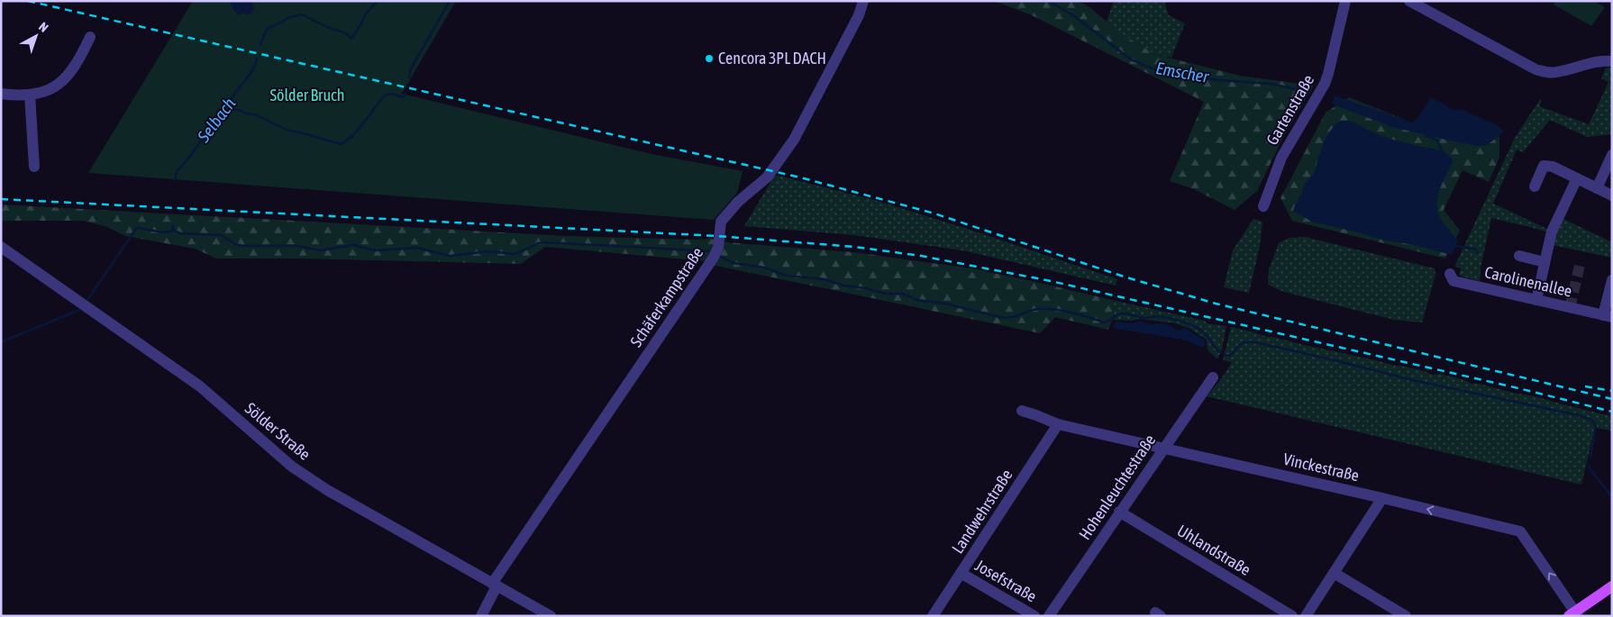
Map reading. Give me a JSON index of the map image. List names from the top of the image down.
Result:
{
  "streets": {
    "street": [
      "Gartenstraße",
      "Carolinenallee",
      "Schäferkampstraße",
      "Sölder Straße",
      "Vinckestraße",
      "Hohenleuchtestraße",
      "Landwehrstraße",
      "Uhlandstraße",
      "Josefstraße"
    ]
  },
  "crossings": [
    ["Schäferkampstraße", "Sölder Straße"],
    ["Vinckestraße", "Hohenleuchtestraße"],
    ["Vinckestraße", "Landwehrstraße"],
    ["Hohenleuchtestraße", "Uhlandstraße"],
    ["Landwehrstraße", "Josefstraße"]
  ],
  "one_way": ["Vinckestraße"],
  "water": ["Emscher", "Selbach"],
  "parks": ["Sölder Bruch"],
  "places": ["Cencora 3PL DACH"],
  "north": "top right"
}
